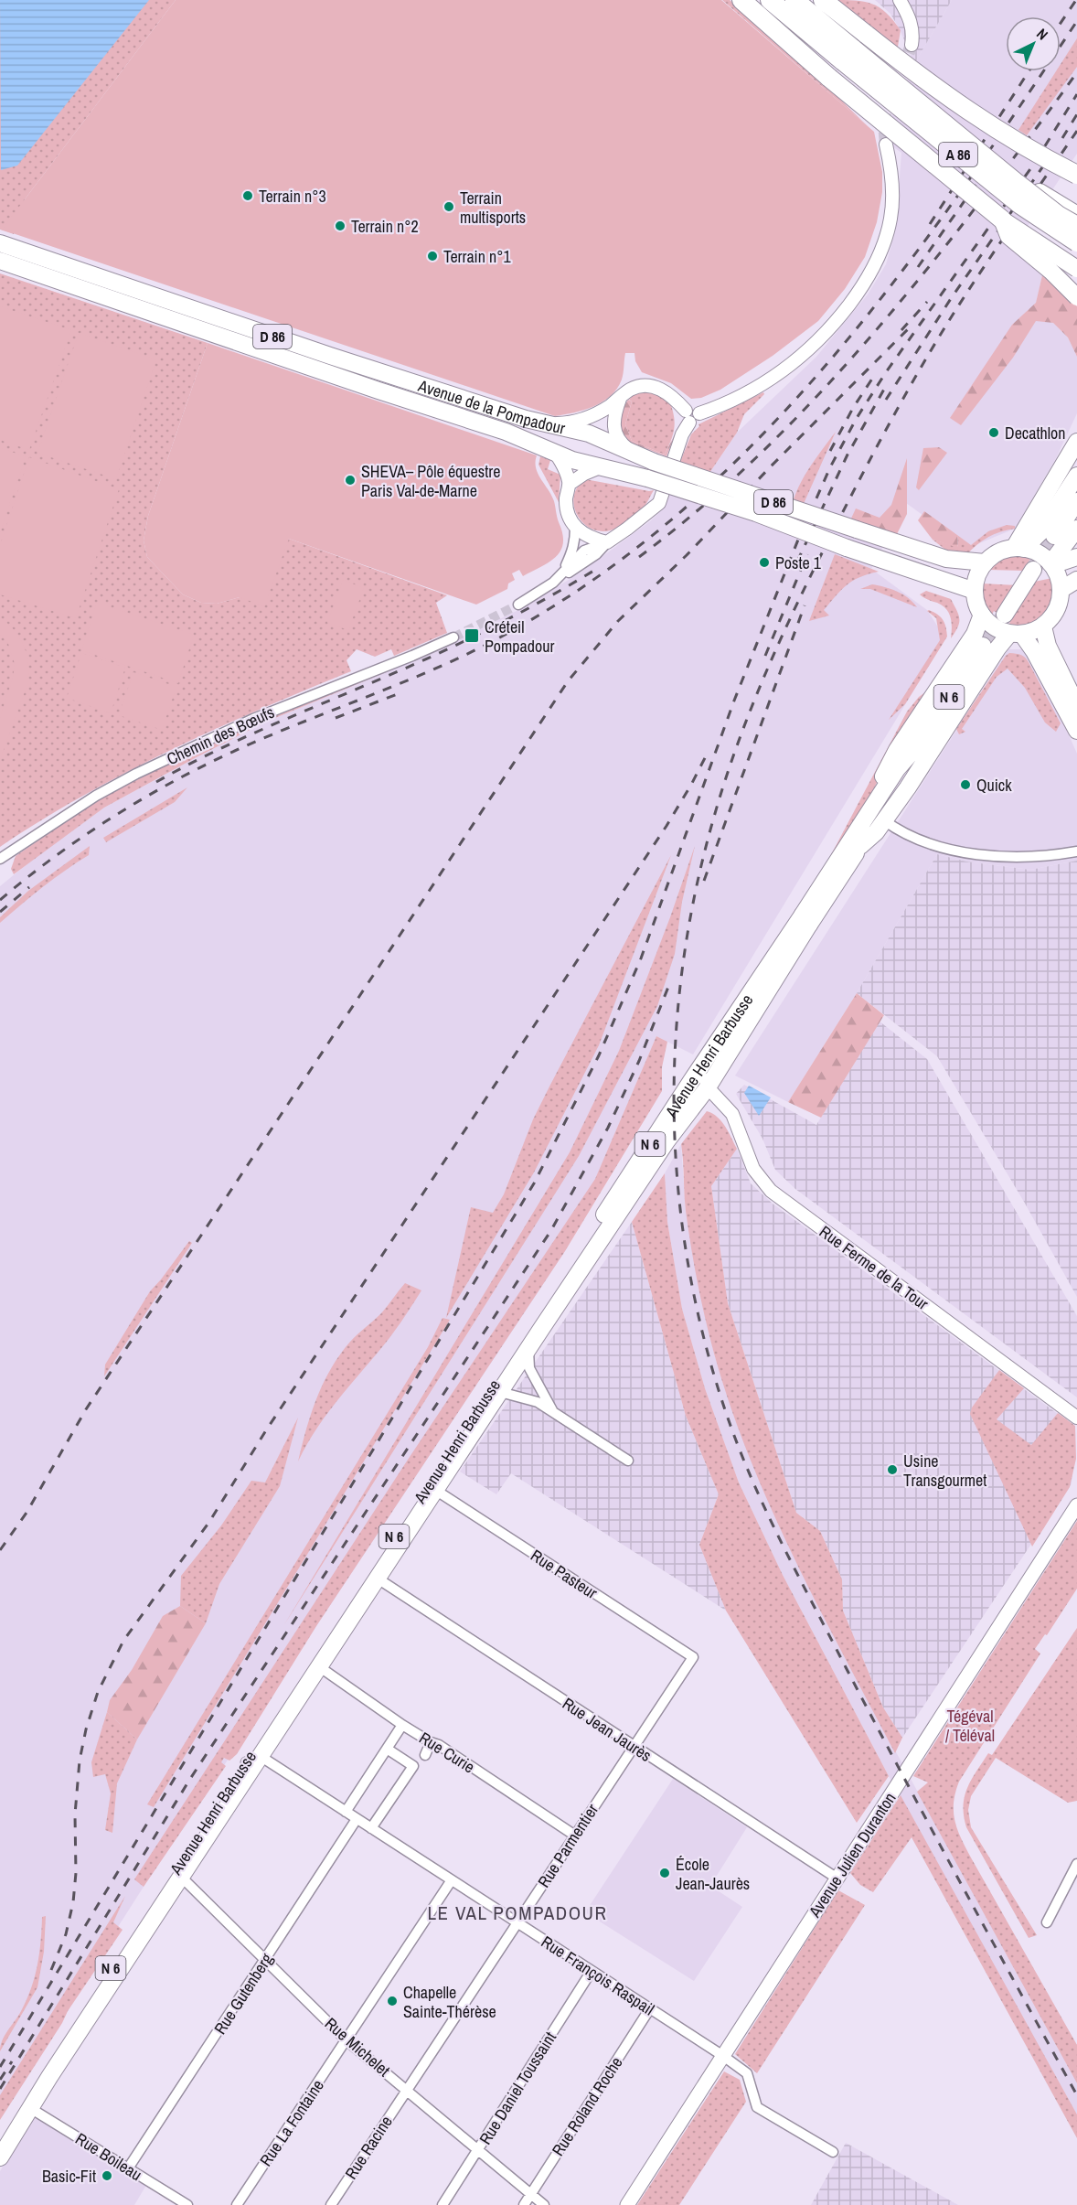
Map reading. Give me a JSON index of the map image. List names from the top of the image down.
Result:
{
  "streets": {
    "highway": ["A 86"],
    "main road": [
      "D 86",
      "Avenue de la Pompadour",
      "N 6",
      "Avenue Henri Barbusse",
      "Avenue Julien Duranton"
    ],
    "street": [
      "Chemin des Bœufs",
      "Rue Ferme de la Tour",
      "Rue Pasteur",
      "Rue Jean Jaurès",
      "Rue Curie",
      "Rue Parmentier",
      "Rue François Raspail",
      "Rue Gutenberg",
      "Rue Michelet",
      "Rue Daniel Toussaint",
      "Rue Roland Roche",
      "Rue La Fontaine",
      "Rue Racine",
      "Rue Boileau"
    ]
  },
  "crossings": [
    ["N 6", "Avenue Henri Barbusse"],
    ["N 6", "Rue Boileau"],
    ["Avenue Henri Barbusse", "Rue Ferme de la Tour"],
    ["Avenue Henri Barbusse", "Rue Pasteur"],
    ["Avenue Henri Barbusse", "Rue Jean Jaurès"],
    ["Avenue Henri Barbusse", "Rue Curie"],
    ["Avenue Henri Barbusse", "Rue François Raspail"],
    ["Avenue Henri Barbusse", "Rue Michelet"],
    ["Rue Pasteur", "Rue Parmentier"],
    ["Rue Jean Jaurès", "Rue Parmentier"],
    ["Rue Jean Jaurès", "Avenue Julien Duranton"],
    ["Rue Curie", "Rue Parmentier"],
    ["Rue Parmentier", "Rue François Raspail"],
    ["Rue Parmentier", "Rue Michelet"],
    ["Rue Parmentier", "Rue Racine"],
    ["Avenue Julien Duranton", "Rue François Raspail"],
    ["Rue François Raspail", "Rue Gutenberg"],
    ["Rue François Raspail", "Rue Daniel Toussaint"],
    ["Rue François Raspail", "Rue Roland Roche"],
    ["Rue François Raspail", "Rue La Fontaine"],
    ["Rue Gutenberg", "Rue Michelet"],
    ["Rue Gutenberg", "Rue Boileau"],
    ["Rue Michelet", "Rue Daniel Toussaint"],
    ["Rue Michelet", "Rue Roland Roche"],
    ["Rue Michelet", "Rue La Fontaine"],
    ["Rue Michelet", "Rue Racine"]
  ],
  "districts": ["LE VAL POMPADOUR"],
  "parks": ["Tégéval / Téléval"],
  "places": {
    "other": [
      "Terrain n°3",
      "Terrain multisports",
      "Terrain n°2",
      "Terrain n°1",
      "Decathlon",
      "SHEVA– Pôle équestre Paris Val-de-Marne",
      "Poste 1",
      "Quick",
      "Usine Transgourmet",
      "École Jean-Jaurès",
      "Chapelle Sainte-Thérèse",
      "Basic-Fit"
    ],
    "transit": ["Créteil Pompadour"]
  },
  "north": "top right"
}
